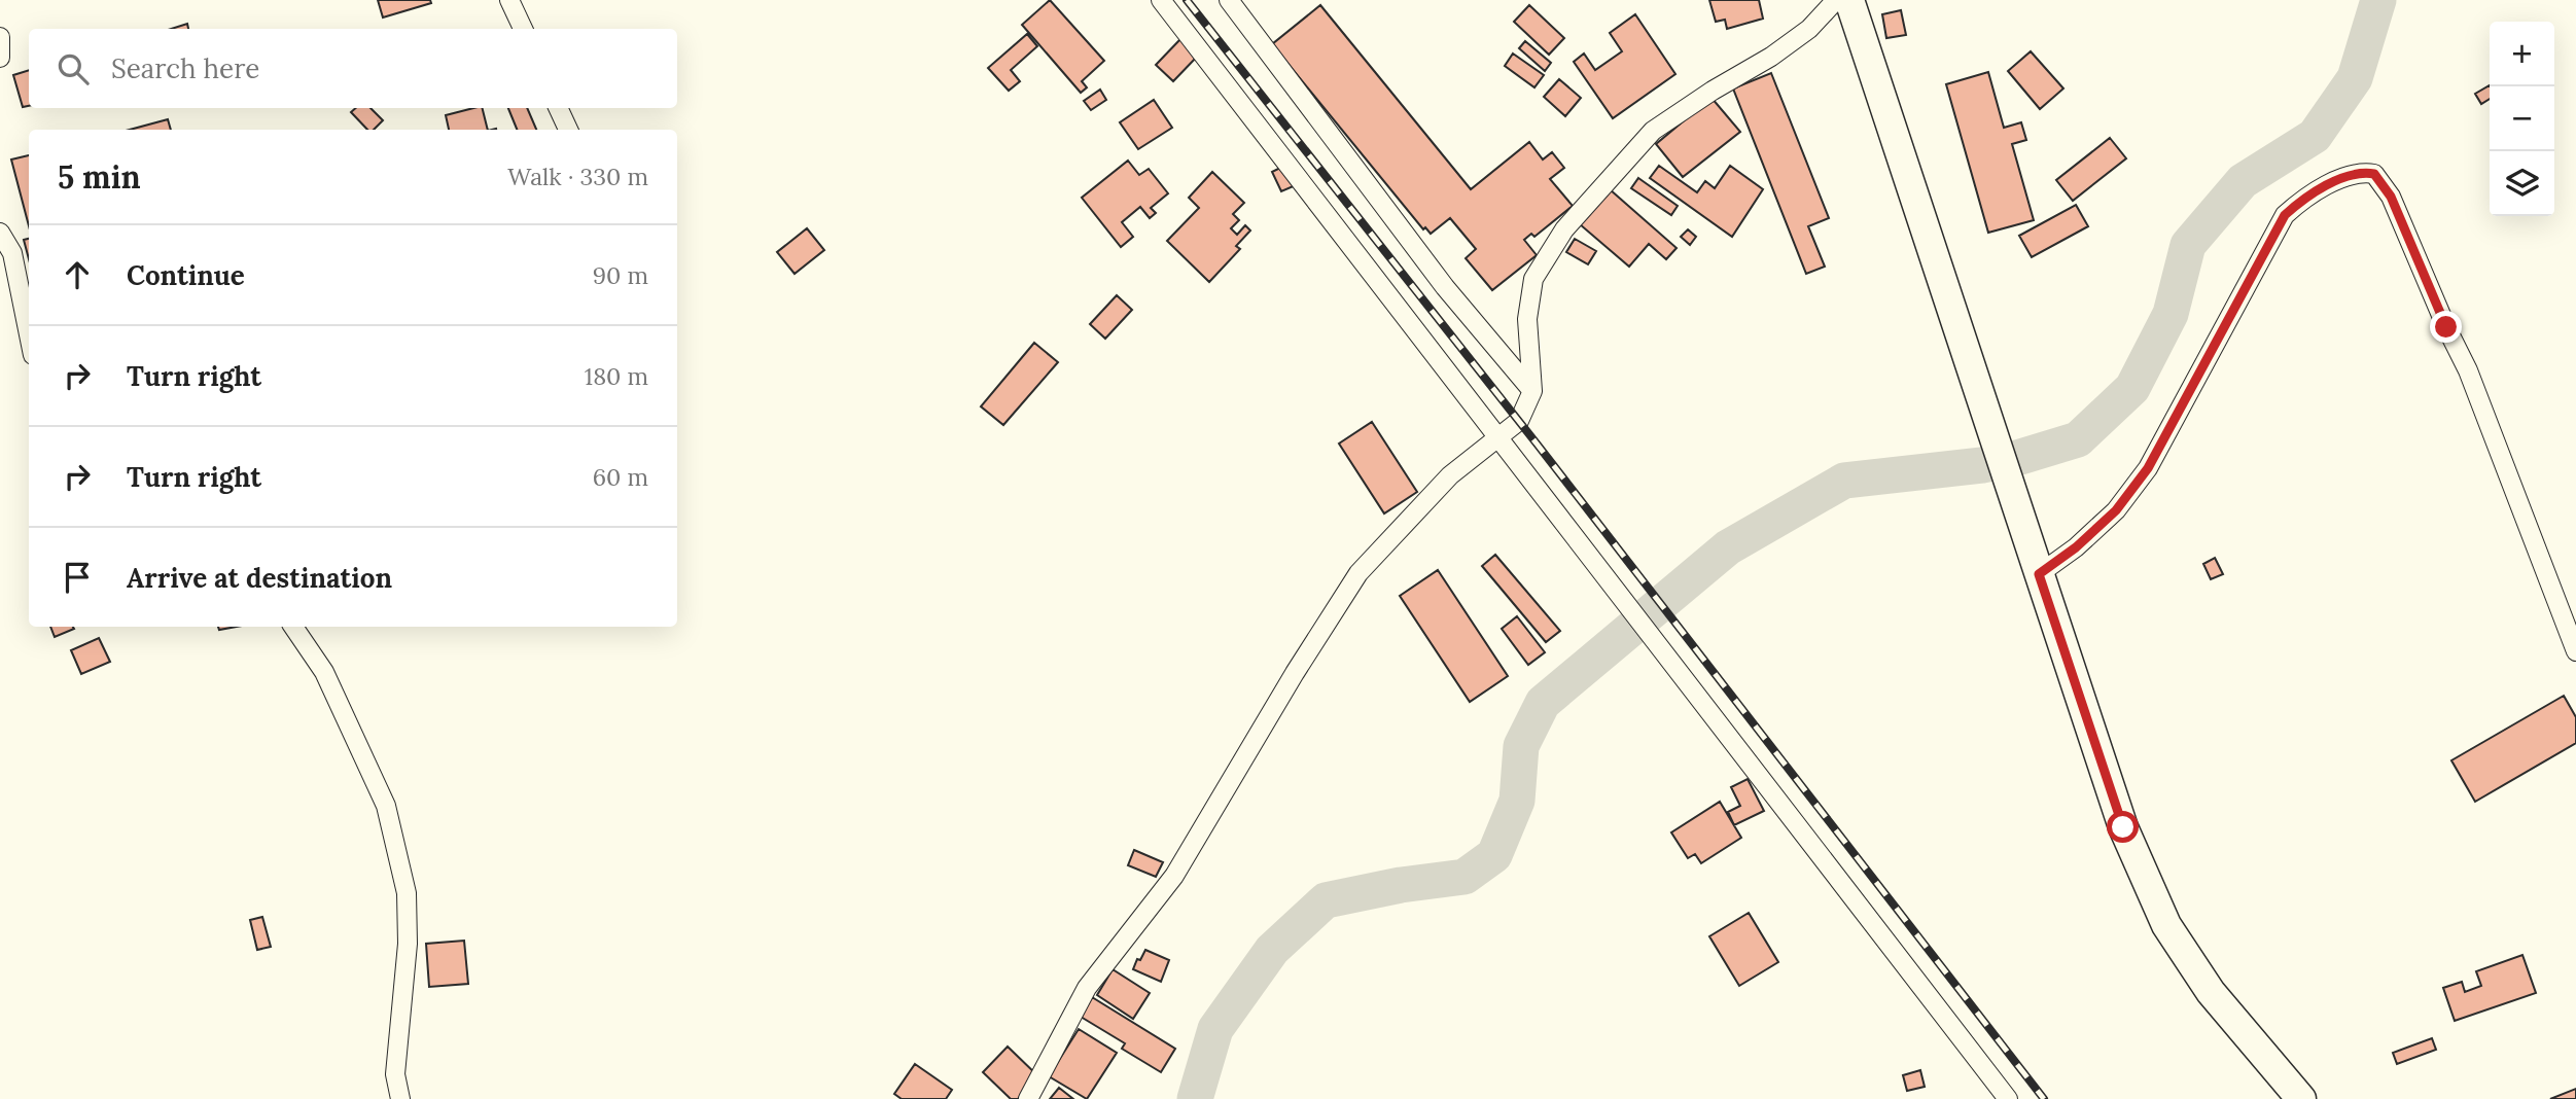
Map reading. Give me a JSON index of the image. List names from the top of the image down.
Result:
{
  "page": {
    "map_buttons": ["+", "−"],
    "search": "Search here",
    "heading": ["5 min", "Walk · 330 m"],
    "list": [
      ["Continue", "90 m"],
      ["Turn right", "180 m"],
      ["Turn right", "60 m"],
      "Arrive at destination"
    ]
  }
}
